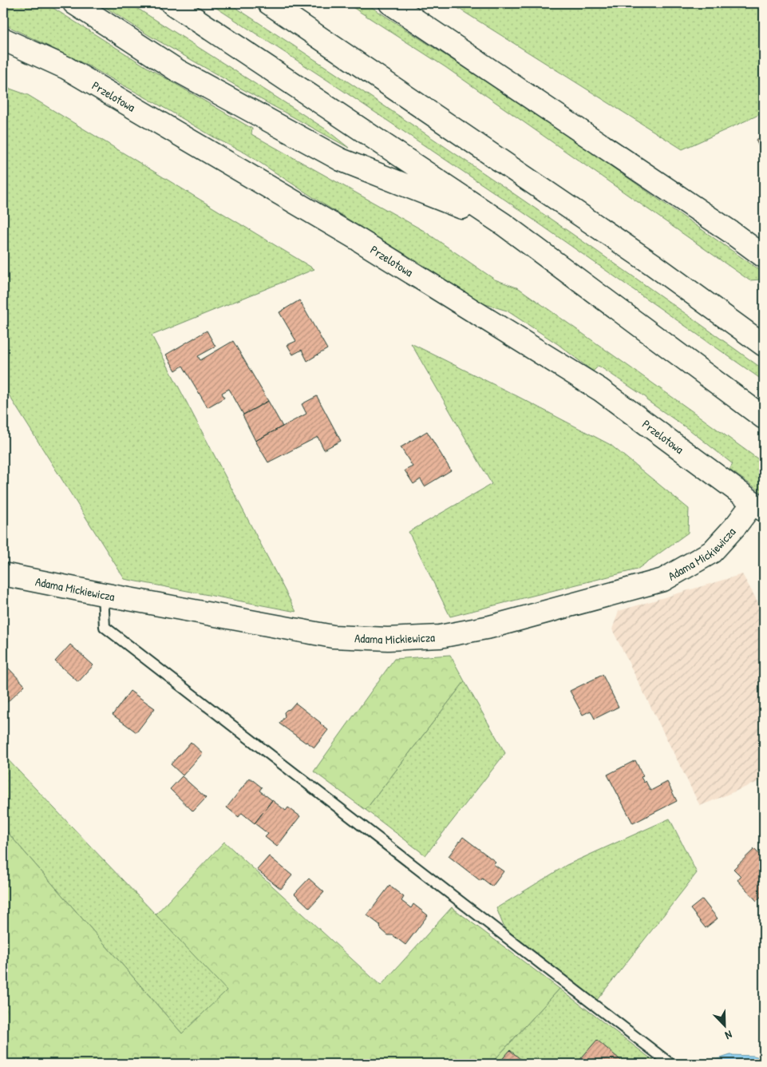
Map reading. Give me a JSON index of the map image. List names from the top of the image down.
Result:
{
  "streets": {
    "main road": ["Przelotowa", "Adama Mickiewicza"]
  },
  "crossings": [
    ["Przelotowa", "Adama Mickiewicza"]
  ],
  "north": "bottom right"
}
